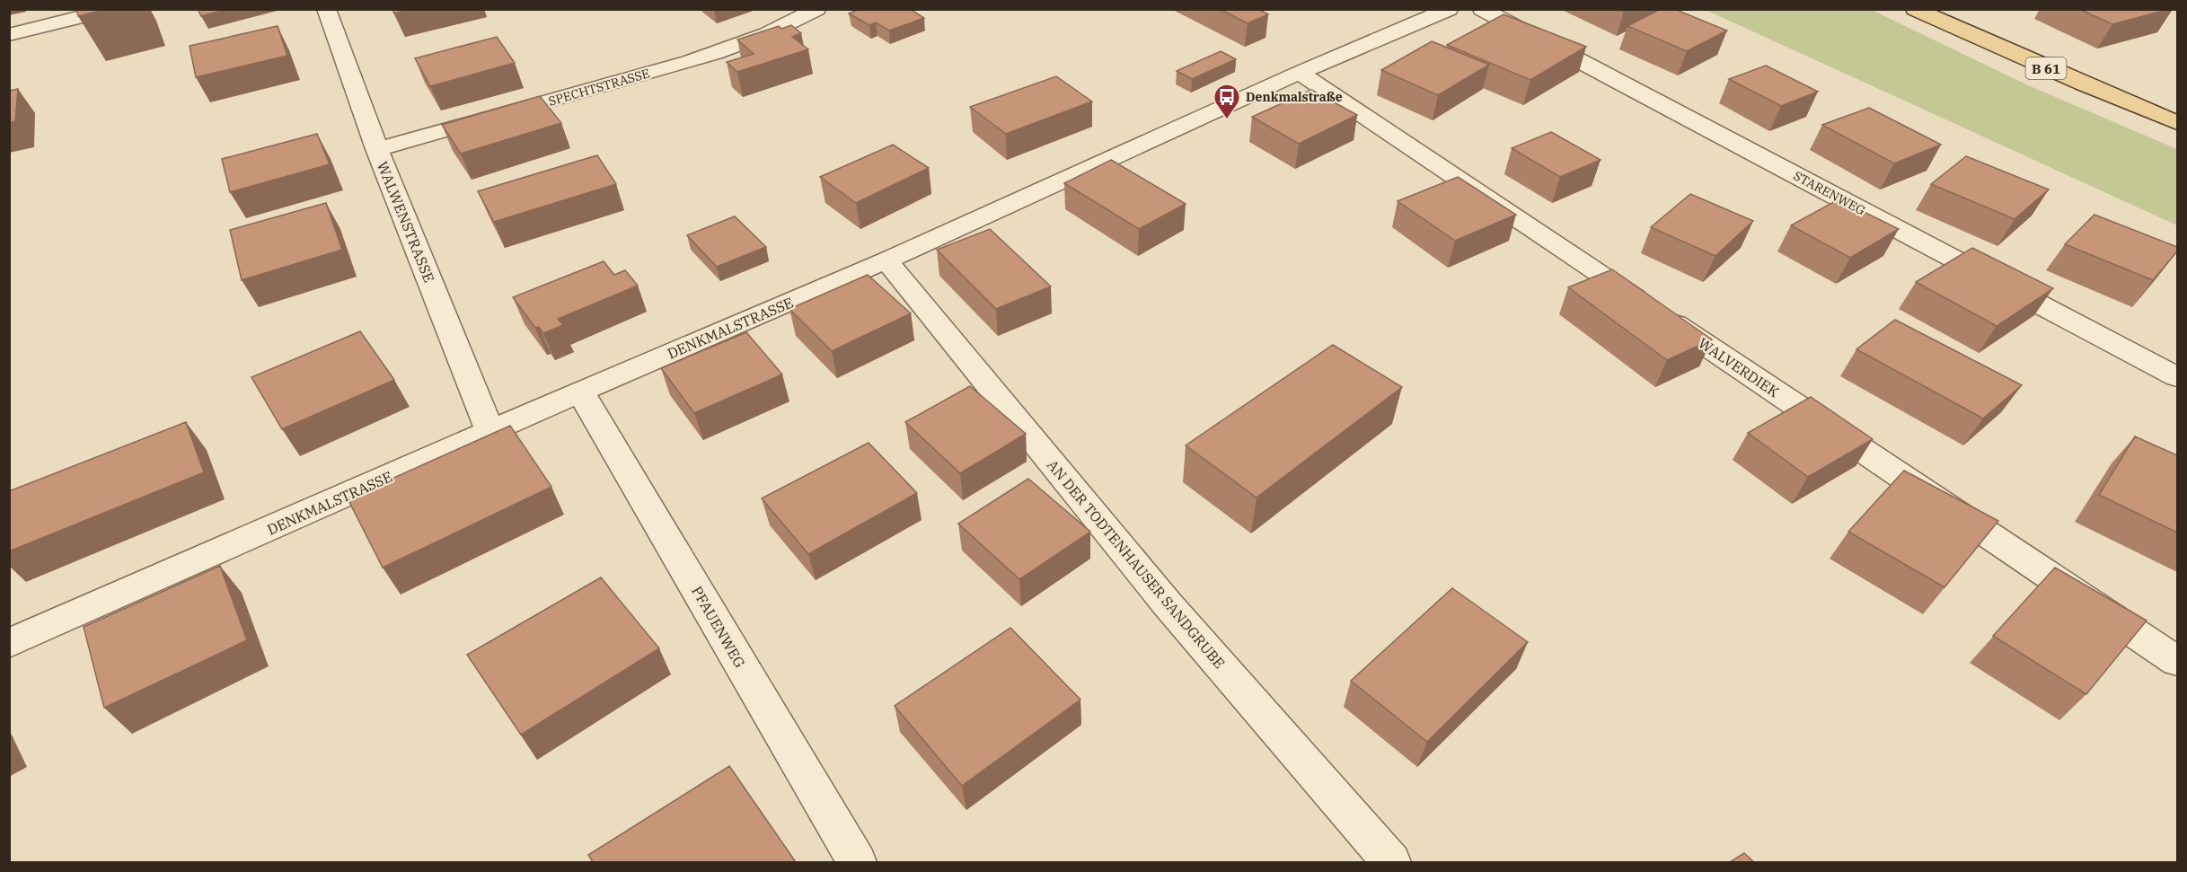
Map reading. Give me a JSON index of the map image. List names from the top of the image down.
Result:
{
  "streets": {
    "main road": ["B 61"],
    "street": [
      "SPECHTSTRASSE",
      "STARENWEG",
      "WALWENSTRASSE",
      "DENKMALSTRASSE",
      "WALVERDIEK",
      "AN DER TODTENHAUSER SANDGRUBE",
      "PFAUENWEG"
    ]
  },
  "crossings": [
    ["SPECHTSTRASSE", "WALWENSTRASSE"],
    ["WALWENSTRASSE", "DENKMALSTRASSE"],
    ["DENKMALSTRASSE", "WALVERDIEK"],
    ["DENKMALSTRASSE", "AN DER TODTENHAUSER SANDGRUBE"],
    ["DENKMALSTRASSE", "PFAUENWEG"]
  ],
  "places": {
    "bus stop": ["Denkmalstraße"]
  }
}
